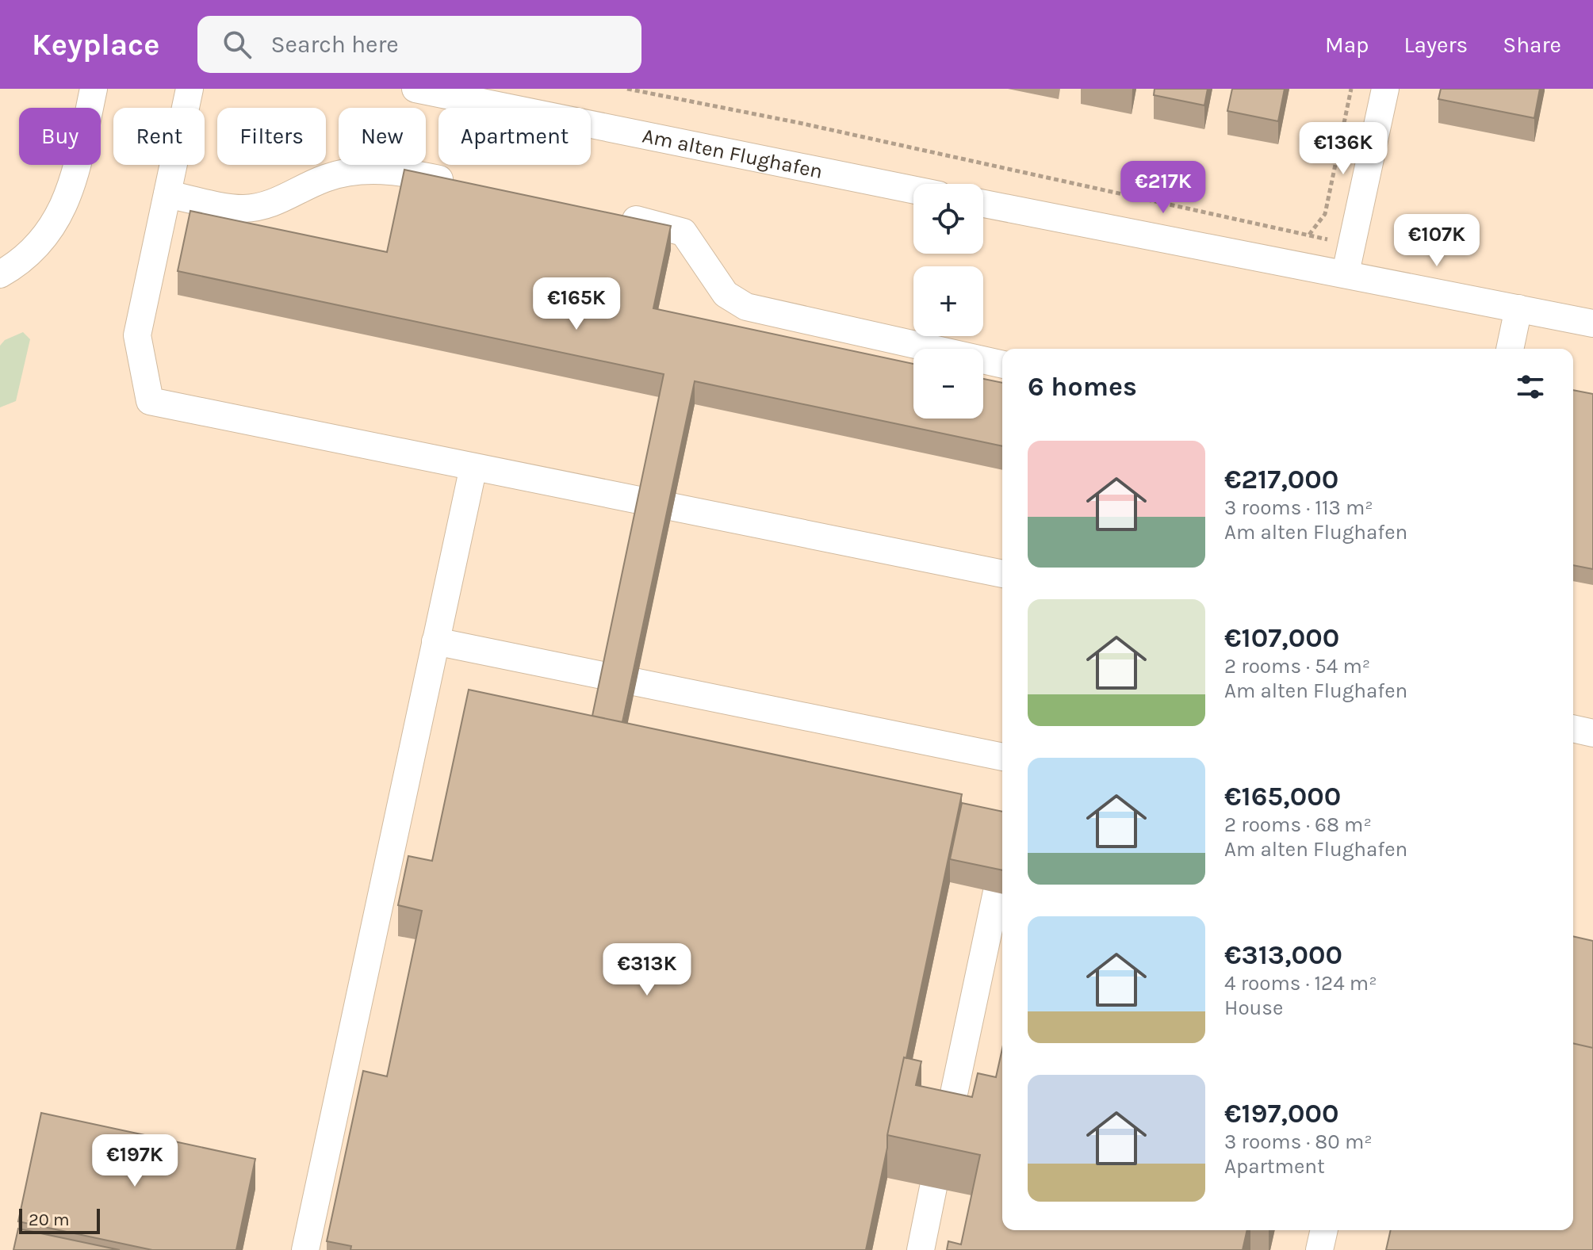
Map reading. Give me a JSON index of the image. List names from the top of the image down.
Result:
{
  "streets": {
    "street": ["Am alten Flughafen"]
  },
  "scale_bar": "20 m",
  "page": {
    "header": "Keyplace",
    "search": "Search here",
    "nav": ["Map", "Layers", "Share"],
    "chip": [
      "Buy",
      "Rent",
      "Filters",
      "New",
      "Apartment"
    ],
    "price": [
      "€136K",
      "€217K",
      "€107K",
      "€165K",
      "€313K",
      "€197K"
    ],
    "map_buttons": ["+", "−"],
    "heading": "6 homes",
    "list": [
      {
        "name": "€217,000",
        "note": "3 rooms · 113 m² · Am alten Flughafen"
      },
      {
        "name": "€107,000",
        "note": "2 rooms · 54 m² · Am alten Flughafen"
      },
      {
        "name": "€165,000",
        "note": "2 rooms · 68 m² · Am alten Flughafen"
      },
      {
        "name": "€313,000",
        "note": "4 rooms · 124 m² · House"
      },
      {
        "name": "€197,000",
        "note": "3 rooms · 80 m² · Apartment"
      }
    ],
    "scale": "20 m"
  }
}
